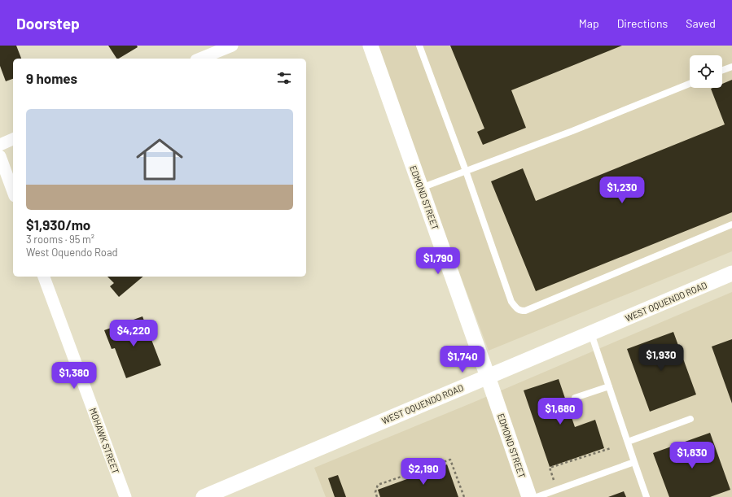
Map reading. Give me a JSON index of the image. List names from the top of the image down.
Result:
{
  "streets": {
    "street": ["EDMOND STREET", "WEST OQUENDO ROAD", "MOHAWK STREET"]
  },
  "crossings": [
    ["EDMOND STREET", "WEST OQUENDO ROAD"]
  ],
  "page": {
    "header": "Doorstep",
    "nav": ["Map", "Directions", "Saved"],
    "heading": "9 homes",
    "list": [
      {
        "name": "$1,930/mo",
        "note": "3 rooms · 95 m² · West Oquendo Road"
      }
    ],
    "price": [
      "$1,230",
      "$1,790",
      "$4,220",
      "$1,930",
      "$1,740",
      "$1,380",
      "$1,680",
      "$1,830",
      "$2,190"
    ]
  }
}
